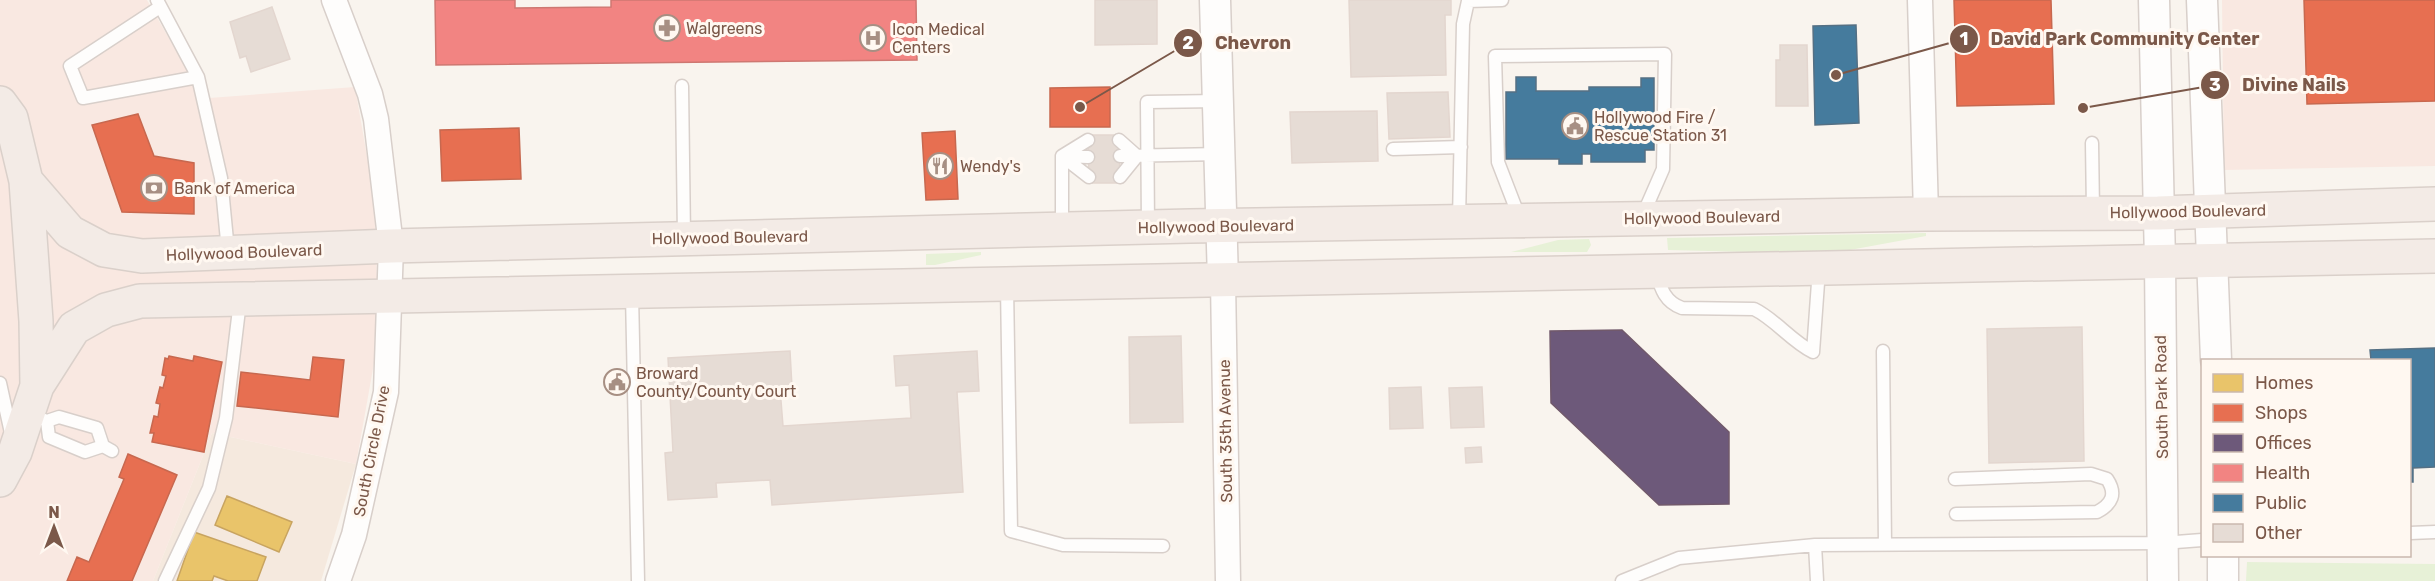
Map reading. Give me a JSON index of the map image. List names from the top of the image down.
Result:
{
  "streets": {
    "highway": ["Hollywood Boulevard"],
    "street": ["South Park Road", "South 35th Avenue", "South Circle Drive"]
  },
  "crossings": [
    ["Hollywood Boulevard", "South Park Road"],
    ["Hollywood Boulevard", "South 35th Avenue"],
    ["Hollywood Boulevard", "South Circle Drive"]
  ],
  "places": {
    "pharmacy": ["Walgreens"],
    "hospital": ["Icon Medical Centers"],
    "other": ["David Park Community Center", "Chevron", "Divine Nails"],
    "public building": ["Hollywood Fire / Rescue Station 31", "Broward County/County Court"],
    "restaurant": ["Wendy's"],
    "bank": ["Bank of America"]
  },
  "legend": [
    "Homes",
    "Shops",
    "Offices",
    "Health",
    "Public",
    "Other"
  ],
  "north": "top"
}
